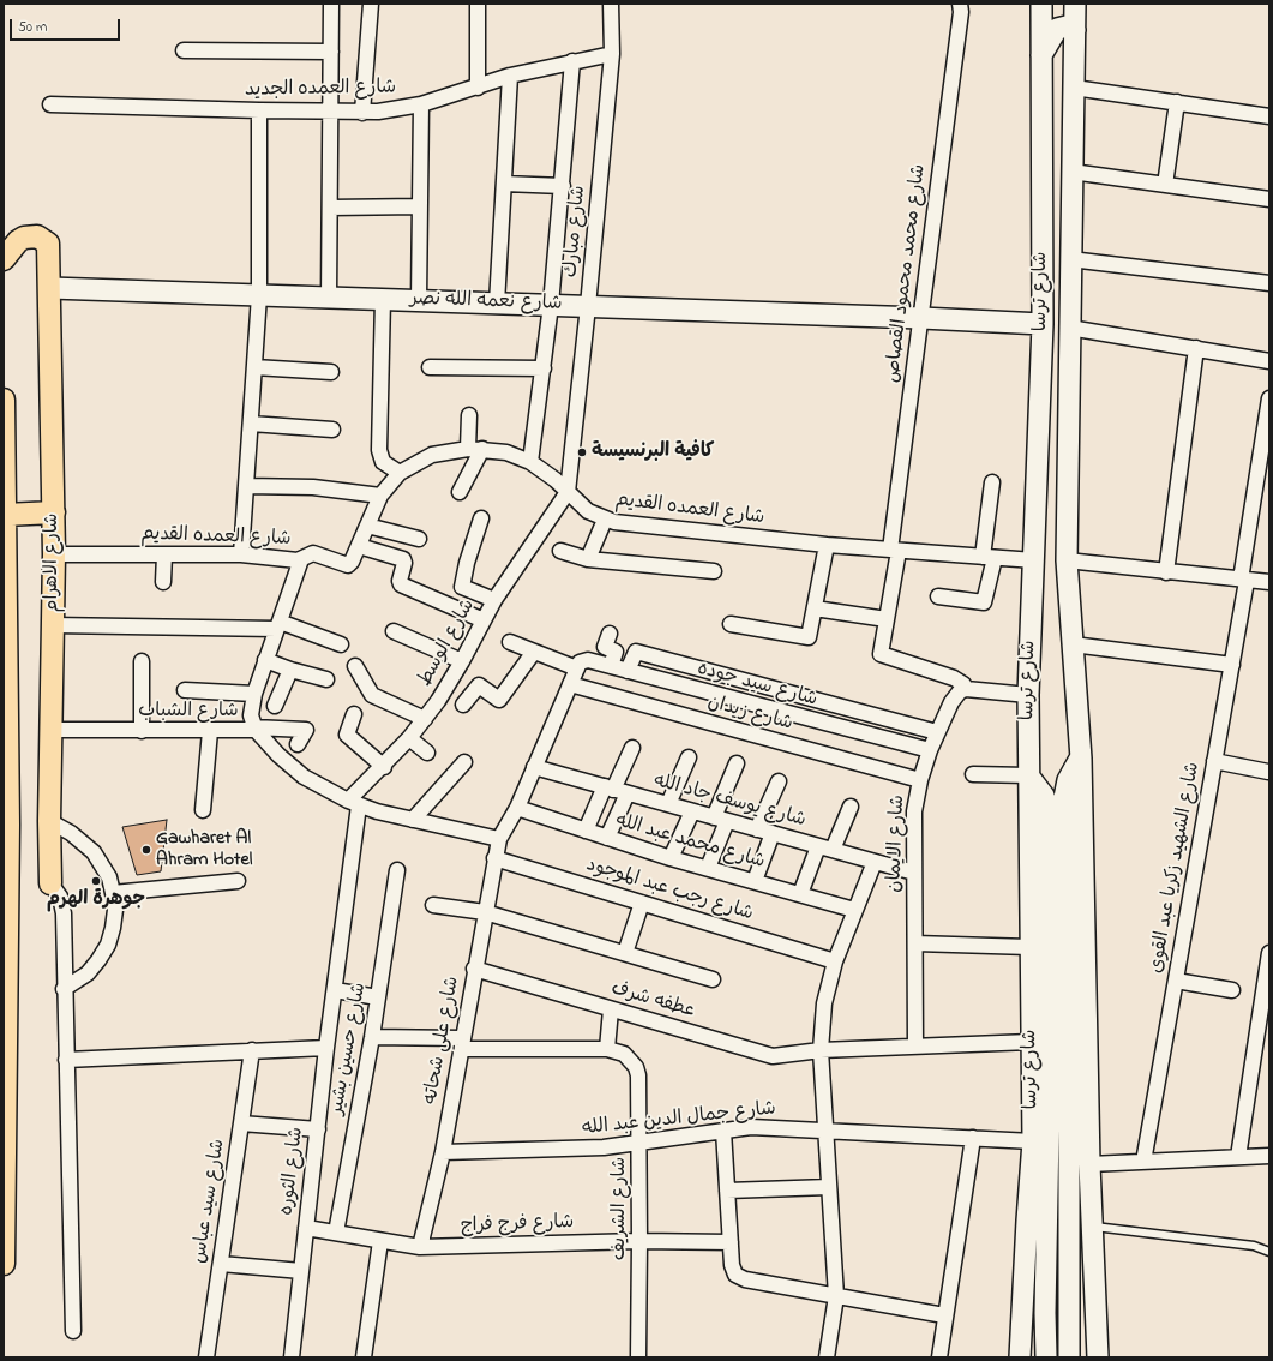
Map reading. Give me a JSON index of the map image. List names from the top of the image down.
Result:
{
  "streets": {
    "main road": ["شارع ترسا", "شارع نعمه الله نصر", "شارع الاهرام"],
    "street": [
      "شارع العمده الجديد",
      "شارع مبارك",
      "شارع محمد محمود القصاص",
      "شارع العمده القديم",
      "شارع الوسط",
      "شارع سيد جوده",
      "شارع الشباب",
      "شارع زيدان",
      "شارع يوسف جاد الله",
      "شارع محمد عبد الله",
      "شارع الايمان",
      "شارع الشهيد زكريا عبد القوى",
      "شارع رجب عبد الموجود",
      "عطفه شرف",
      "شارع علي شحاته",
      "شارع حسين بشير",
      "شارع جمال الدين عبد الله",
      "شارع الثوره",
      "شارع سيد عباس",
      "شارع الشريف",
      "شارع فرج فراج"
    ]
  },
  "crossings": [
    ["شارع العمده الجديد", "شارع مبارك"],
    ["شارع مبارك", "شارع نعمه الله نصر"],
    ["شارع مبارك", "شارع العمده القديم"],
    ["شارع مبارك", "شارع الوسط"],
    ["شارع محمد محمود القصاص", "شارع نعمه الله نصر"],
    ["شارع محمد محمود القصاص", "شارع العمده القديم"],
    ["شارع محمد محمود القصاص", "شارع الايمان"],
    ["شارع ترسا", "شارع نعمه الله نصر"],
    ["شارع ترسا", "شارع العمده القديم"],
    ["شارع ترسا", "عطفه شرف"],
    ["شارع ترسا", "شارع جمال الدين عبد الله"],
    ["شارع نعمه الله نصر", "شارع الاهرام"],
    ["شارع العمده القديم", "شارع الاهرام"],
    ["شارع العمده القديم", "شارع الوسط"],
    ["شارع الاهرام", "شارع الشباب"],
    ["شارع الوسط", "شارع الشباب"],
    ["شارع الوسط", "شارع الثوره"],
    ["شارع سيد جوده", "شارع الايمان"],
    ["شارع سيد جوده", "شارع علي شحاته"],
    ["شارع الشباب", "شارع علي شحاته"],
    ["شارع الشباب", "شارع الثوره"],
    ["شارع زيدان", "شارع الايمان"],
    ["شارع زيدان", "شارع علي شحاته"],
    ["شارع يوسف جاد الله", "شارع الايمان"],
    ["شارع يوسف جاد الله", "شارع علي شحاته"],
    ["شارع محمد عبد الله", "شارع علي شحاته"],
    ["شارع الايمان", "عطفه شرف"],
    ["شارع رجب عبد الموجود", "شارع علي شحاته"],
    ["عطفه شرف", "شارع علي شحاته"],
    ["شارع علي شحاته", "شارع جمال الدين عبد الله"],
    ["شارع علي شحاته", "شارع فرج فراج"],
    ["شارع حسين بشير", "شارع فرج فراج"],
    ["شارع جمال الدين عبد الله", "شارع الشريف"],
    ["شارع الثوره", "شارع فرج فراج"],
    ["شارع الشريف", "شارع فرج فراج"]
  ],
  "places": ["كافية البرنسيسة", "Gawharet Al Ahram Hotel", "جوهرة الهرم"],
  "scale_bar": "50 m"
}
